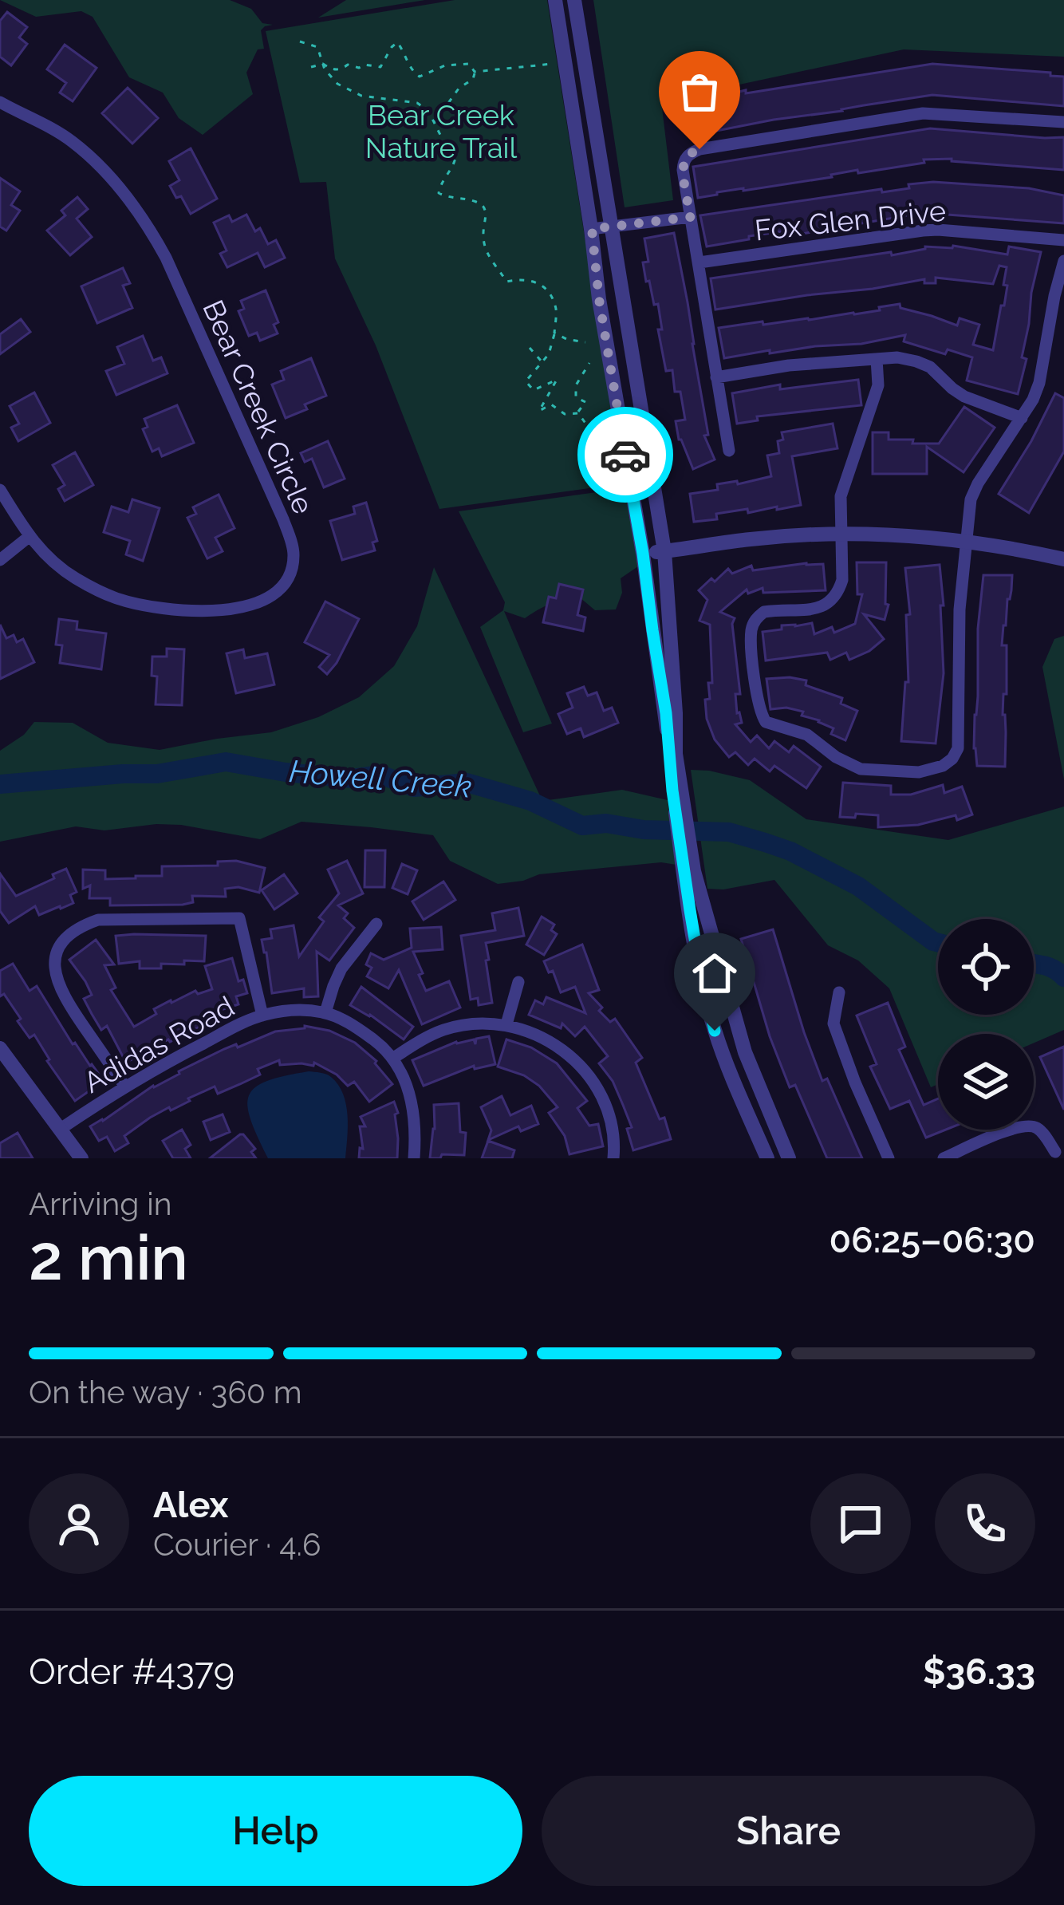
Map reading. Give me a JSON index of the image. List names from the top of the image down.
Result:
{
  "streets": {
    "street": ["Fox Glen Drive", "Bear Creek Circle", "Adidas Road"]
  },
  "water": ["Howell Creek"],
  "parks": ["Bear Creek Nature Trail"],
  "page": {
    "heading": ["2 min", "Arriving in", "06:25–06:30"],
    "panel": [
      "Alex",
      "Courier · 4.6",
      "Order #4379",
      "$36.33"
    ],
    "bar": "On the way · 360 m",
    "buttons": ["Help", "Share"]
  }
}
